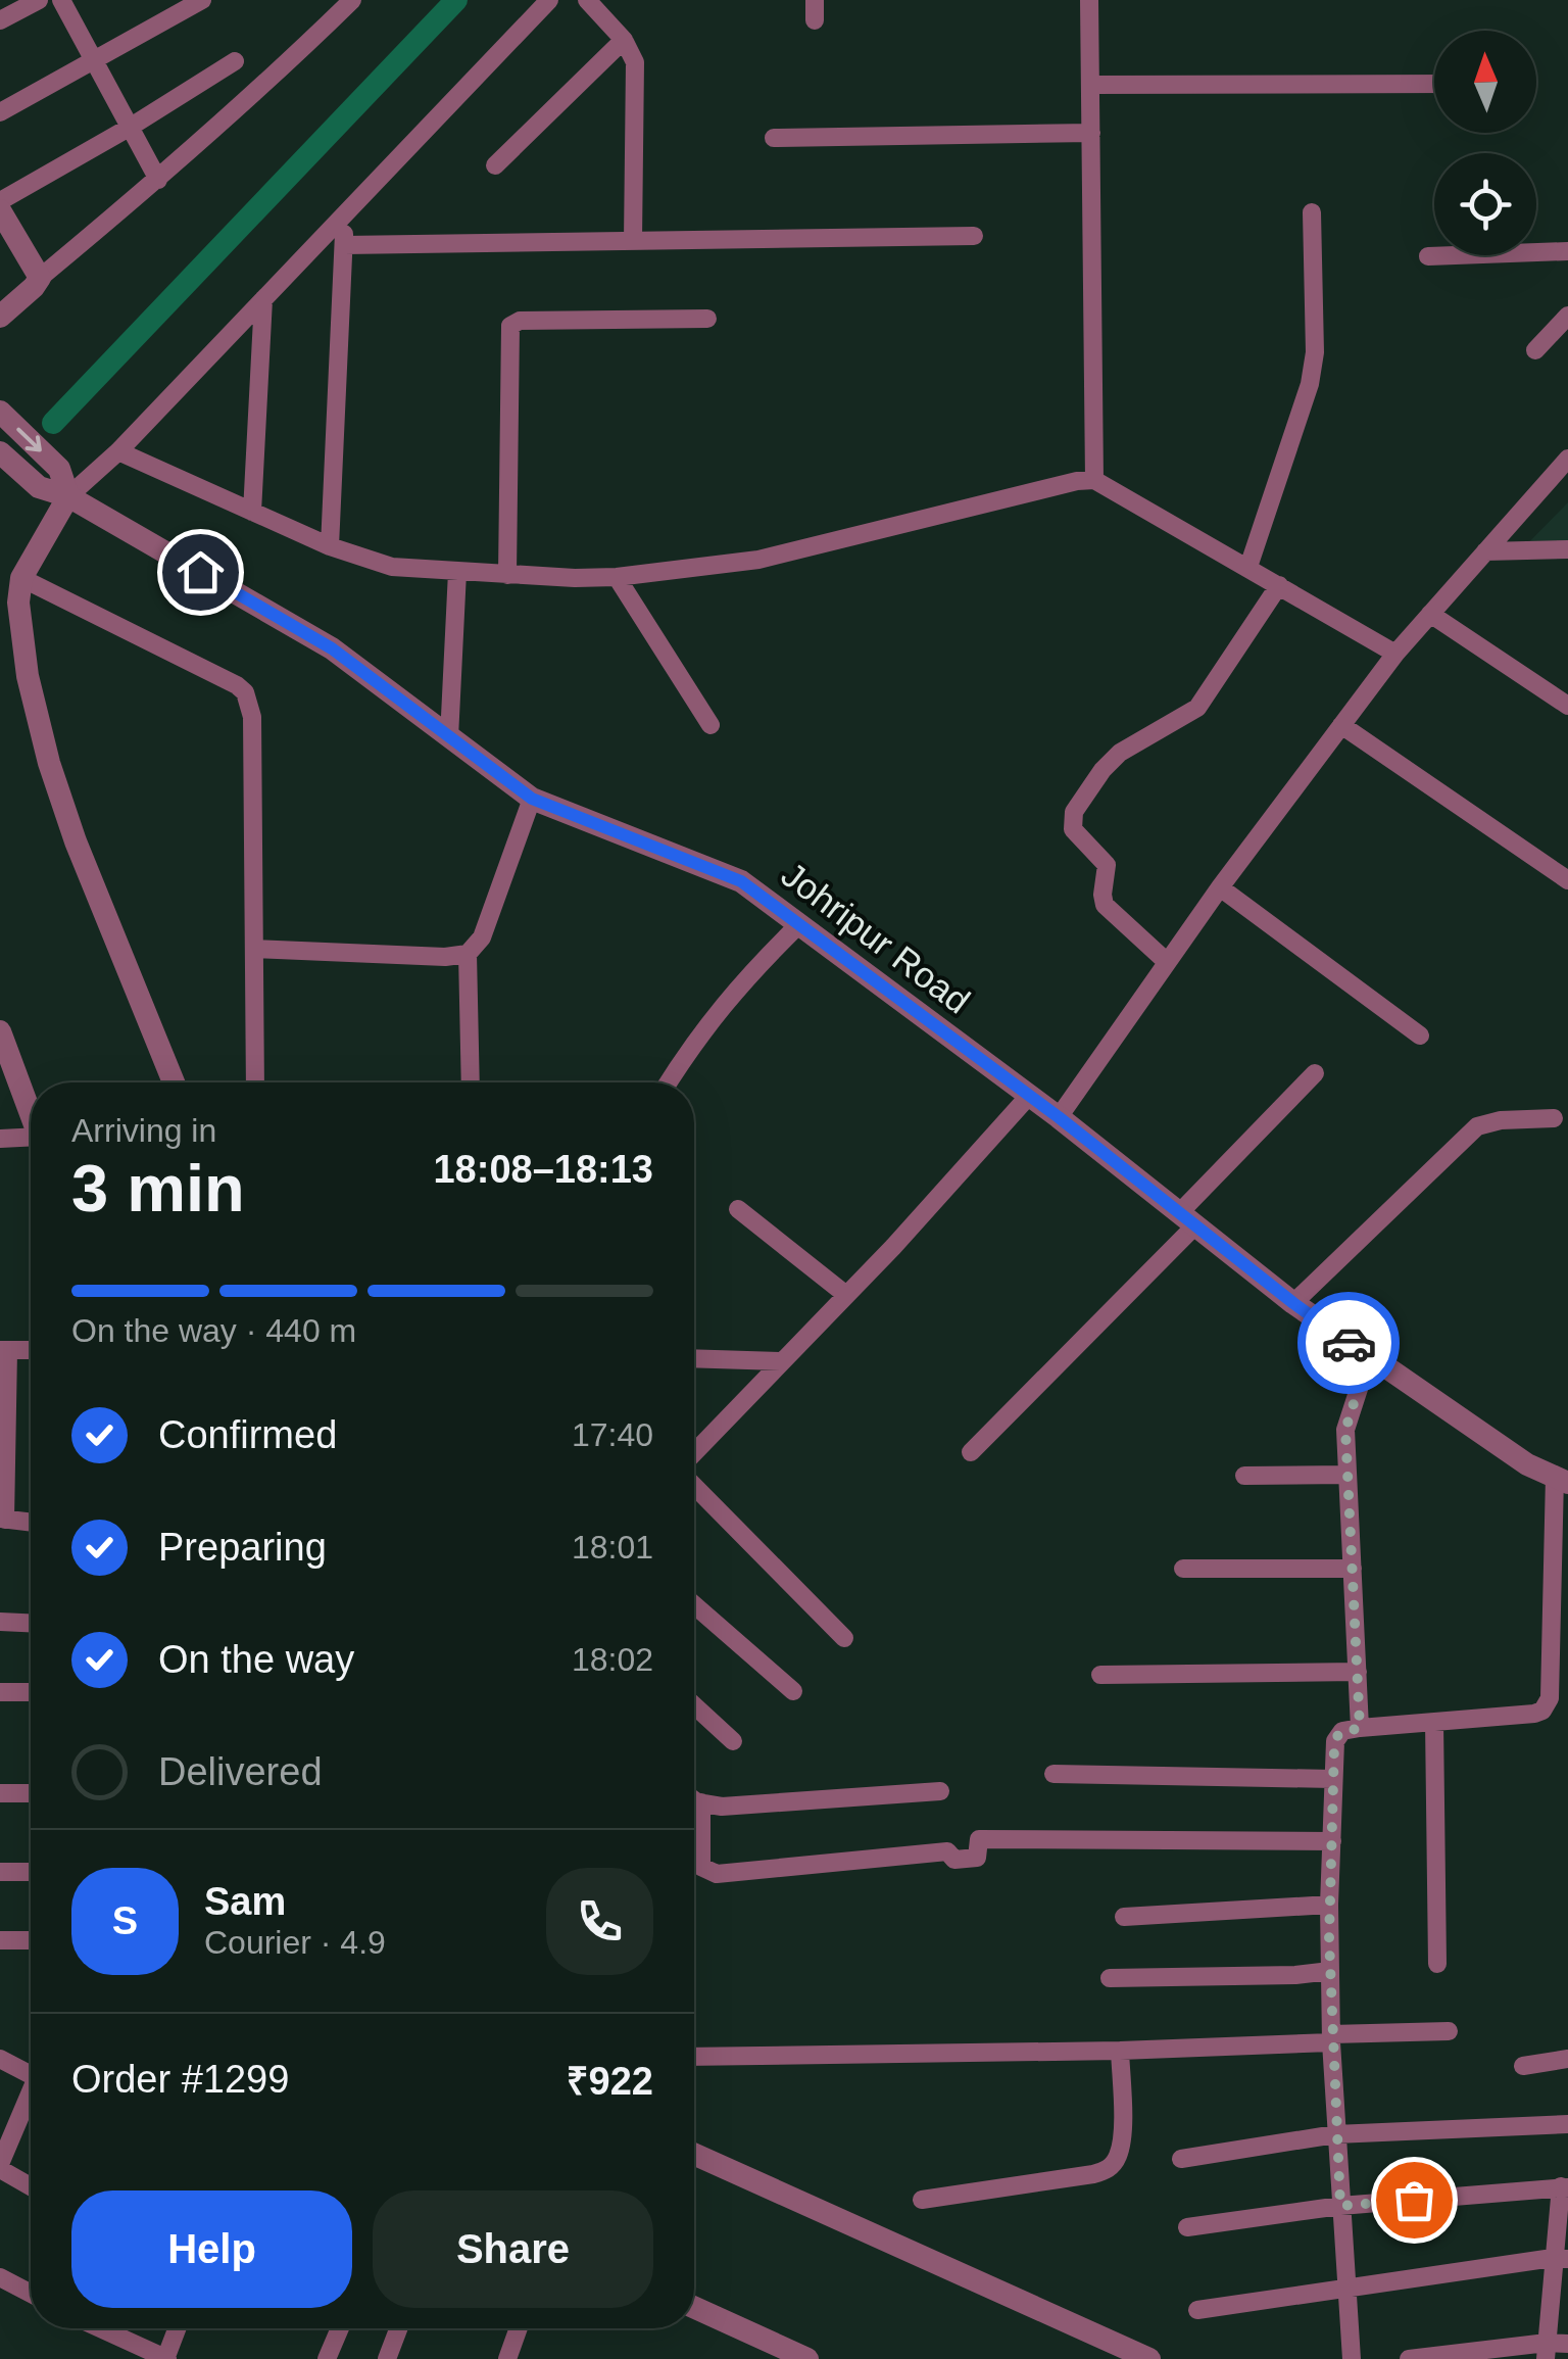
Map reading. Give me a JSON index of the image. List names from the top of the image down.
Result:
{
  "streets": {
    "street": ["Johripur Road"]
  },
  "north": "top",
  "page": {
    "heading": ["3 min", "Arriving in", "18:08–18:13"],
    "panel": [
      "Sam",
      "Courier · 4.9",
      "Order #1299",
      "₹922"
    ],
    "bar": "On the way · 440 m",
    "list": [
      ["Confirmed", "17:40"],
      ["Preparing", "18:01"],
      ["On the way", "18:02"],
      "Delivered"
    ],
    "round": "S",
    "buttons": ["Help", "Share"]
  }
}
